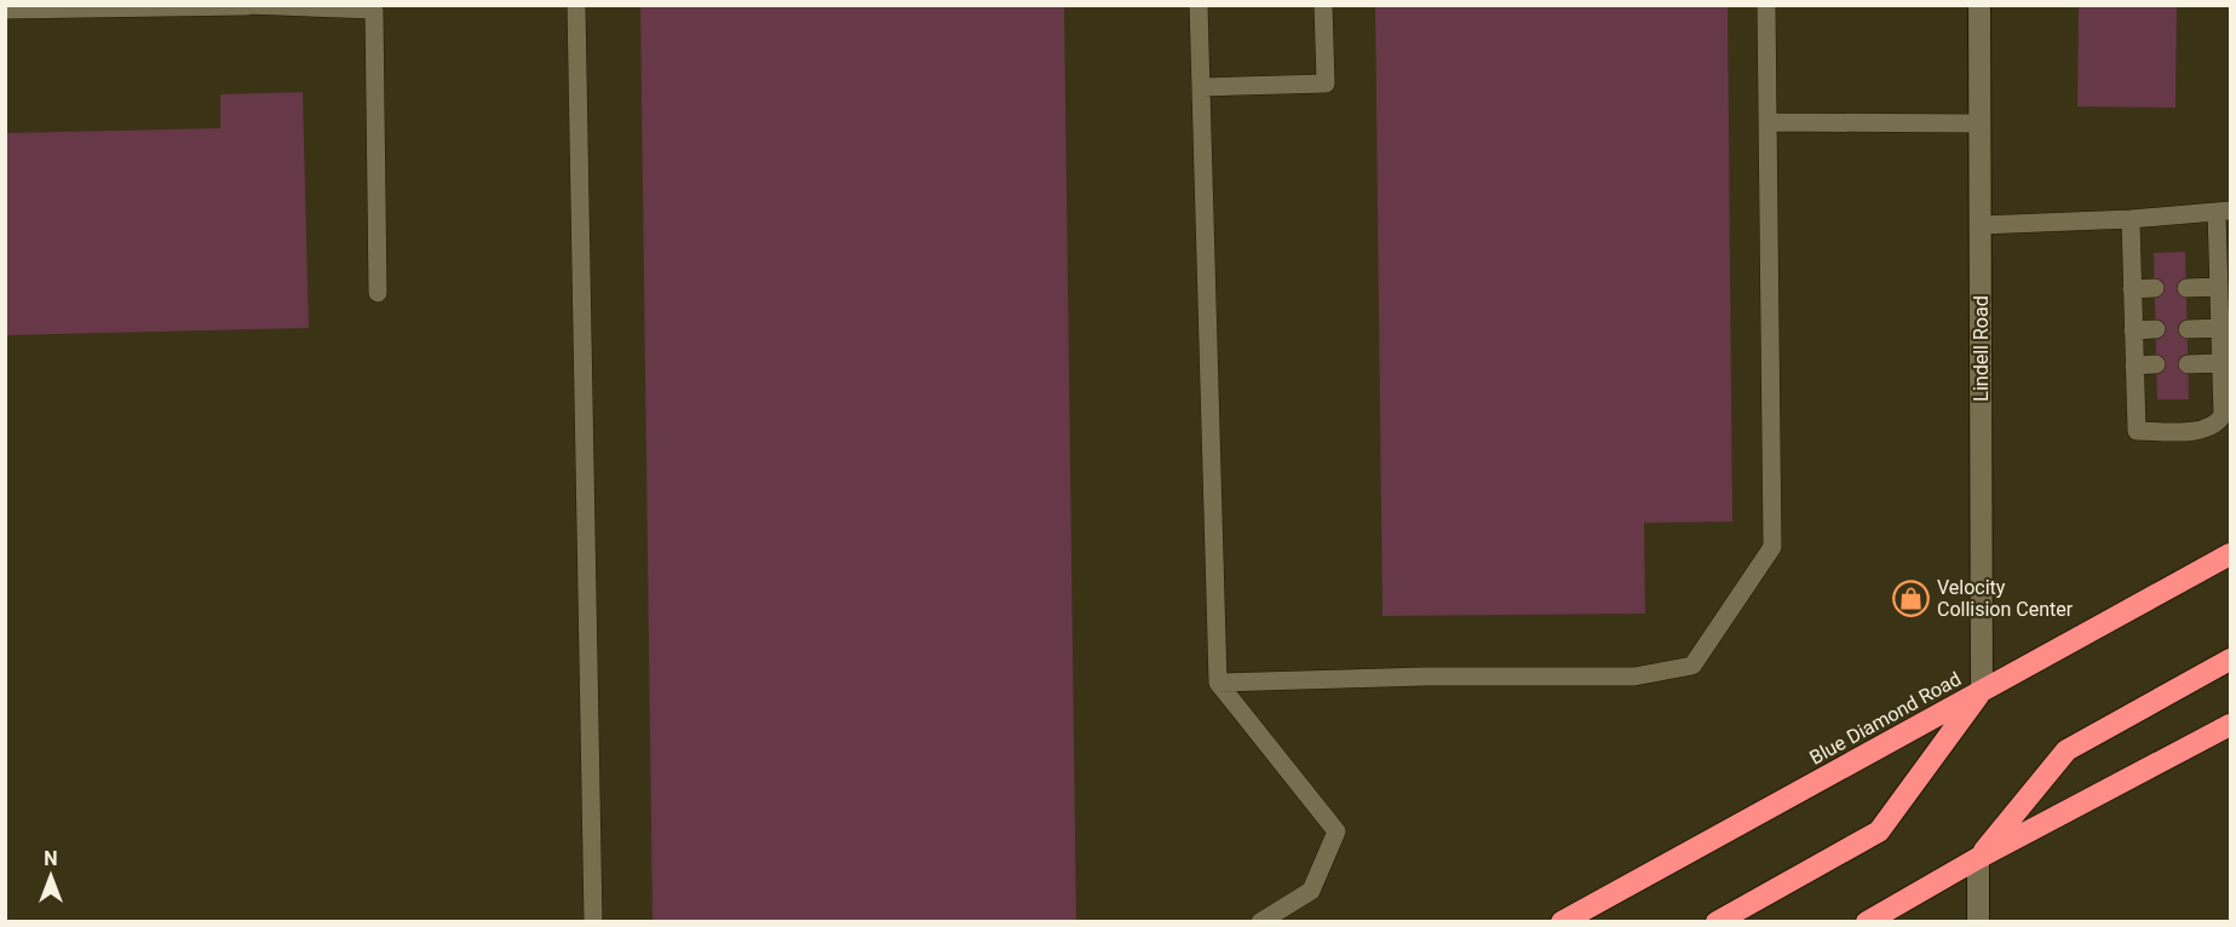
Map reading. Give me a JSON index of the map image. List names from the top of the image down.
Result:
{
  "streets": {
    "highway": ["Blue Diamond Road"],
    "street": ["Lindell Road"]
  },
  "crossings": [
    ["Lindell Road", "Blue Diamond Road"]
  ],
  "places": {
    "shop": ["Velocity Collision Center"]
  },
  "north": "top"
}
